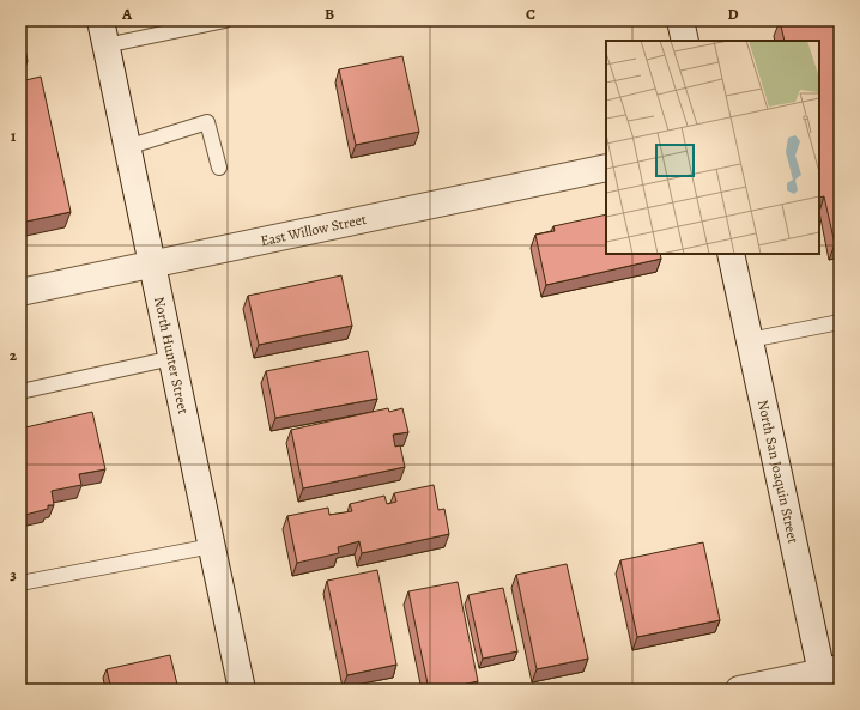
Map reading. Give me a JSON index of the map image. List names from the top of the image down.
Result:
{
  "streets": {
    "street": ["East Willow Street", "North Hunter Street", "North San Joaquin Street"]
  },
  "crossings": [
    ["East Willow Street", "North Hunter Street"]
  ],
  "grid": {
    "columns": [
      "A",
      "B",
      "C",
      "D"
    ],
    "rows": ["1", "2", "3"]
  }
}
